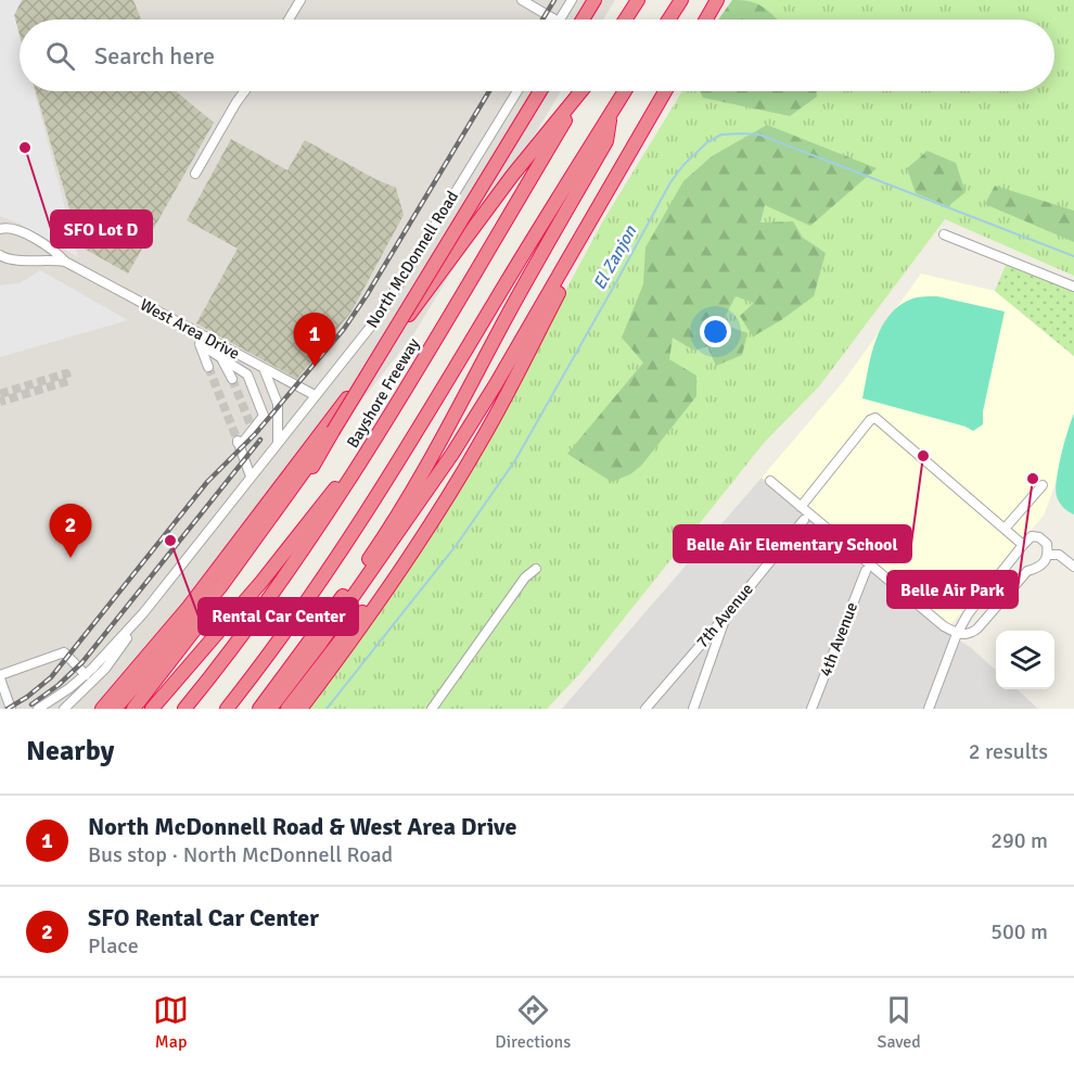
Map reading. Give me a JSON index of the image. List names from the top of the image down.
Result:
{
  "streets": {
    "highway": ["Bayshore Freeway"],
    "street": [
      "North McDonnell Road",
      "West Area Drive",
      "7th Avenue",
      "4th Avenue"
    ]
  },
  "crossings": [
    ["North McDonnell Road", "West Area Drive"]
  ],
  "water": ["El Zanjon"],
  "places": [
    "SFO Lot D",
    "Belle Air Elementary School",
    "Belle Air Park",
    "Rental Car Center"
  ],
  "page": {
    "search": "Search here",
    "pins": ["1", "2"],
    "heading": ["Nearby", "2 results"],
    "list": [
      {
        "mark": "1",
        "name": "North McDonnell Road & West Area Drive",
        "note": "Bus stop · North McDonnell Road",
        "value": "290 m"
      },
      {
        "mark": "2",
        "name": "SFO Rental Car Center",
        "note": "Place",
        "value": "500 m"
      }
    ],
    "nav": ["Map", "Directions", "Saved"]
  }
}
